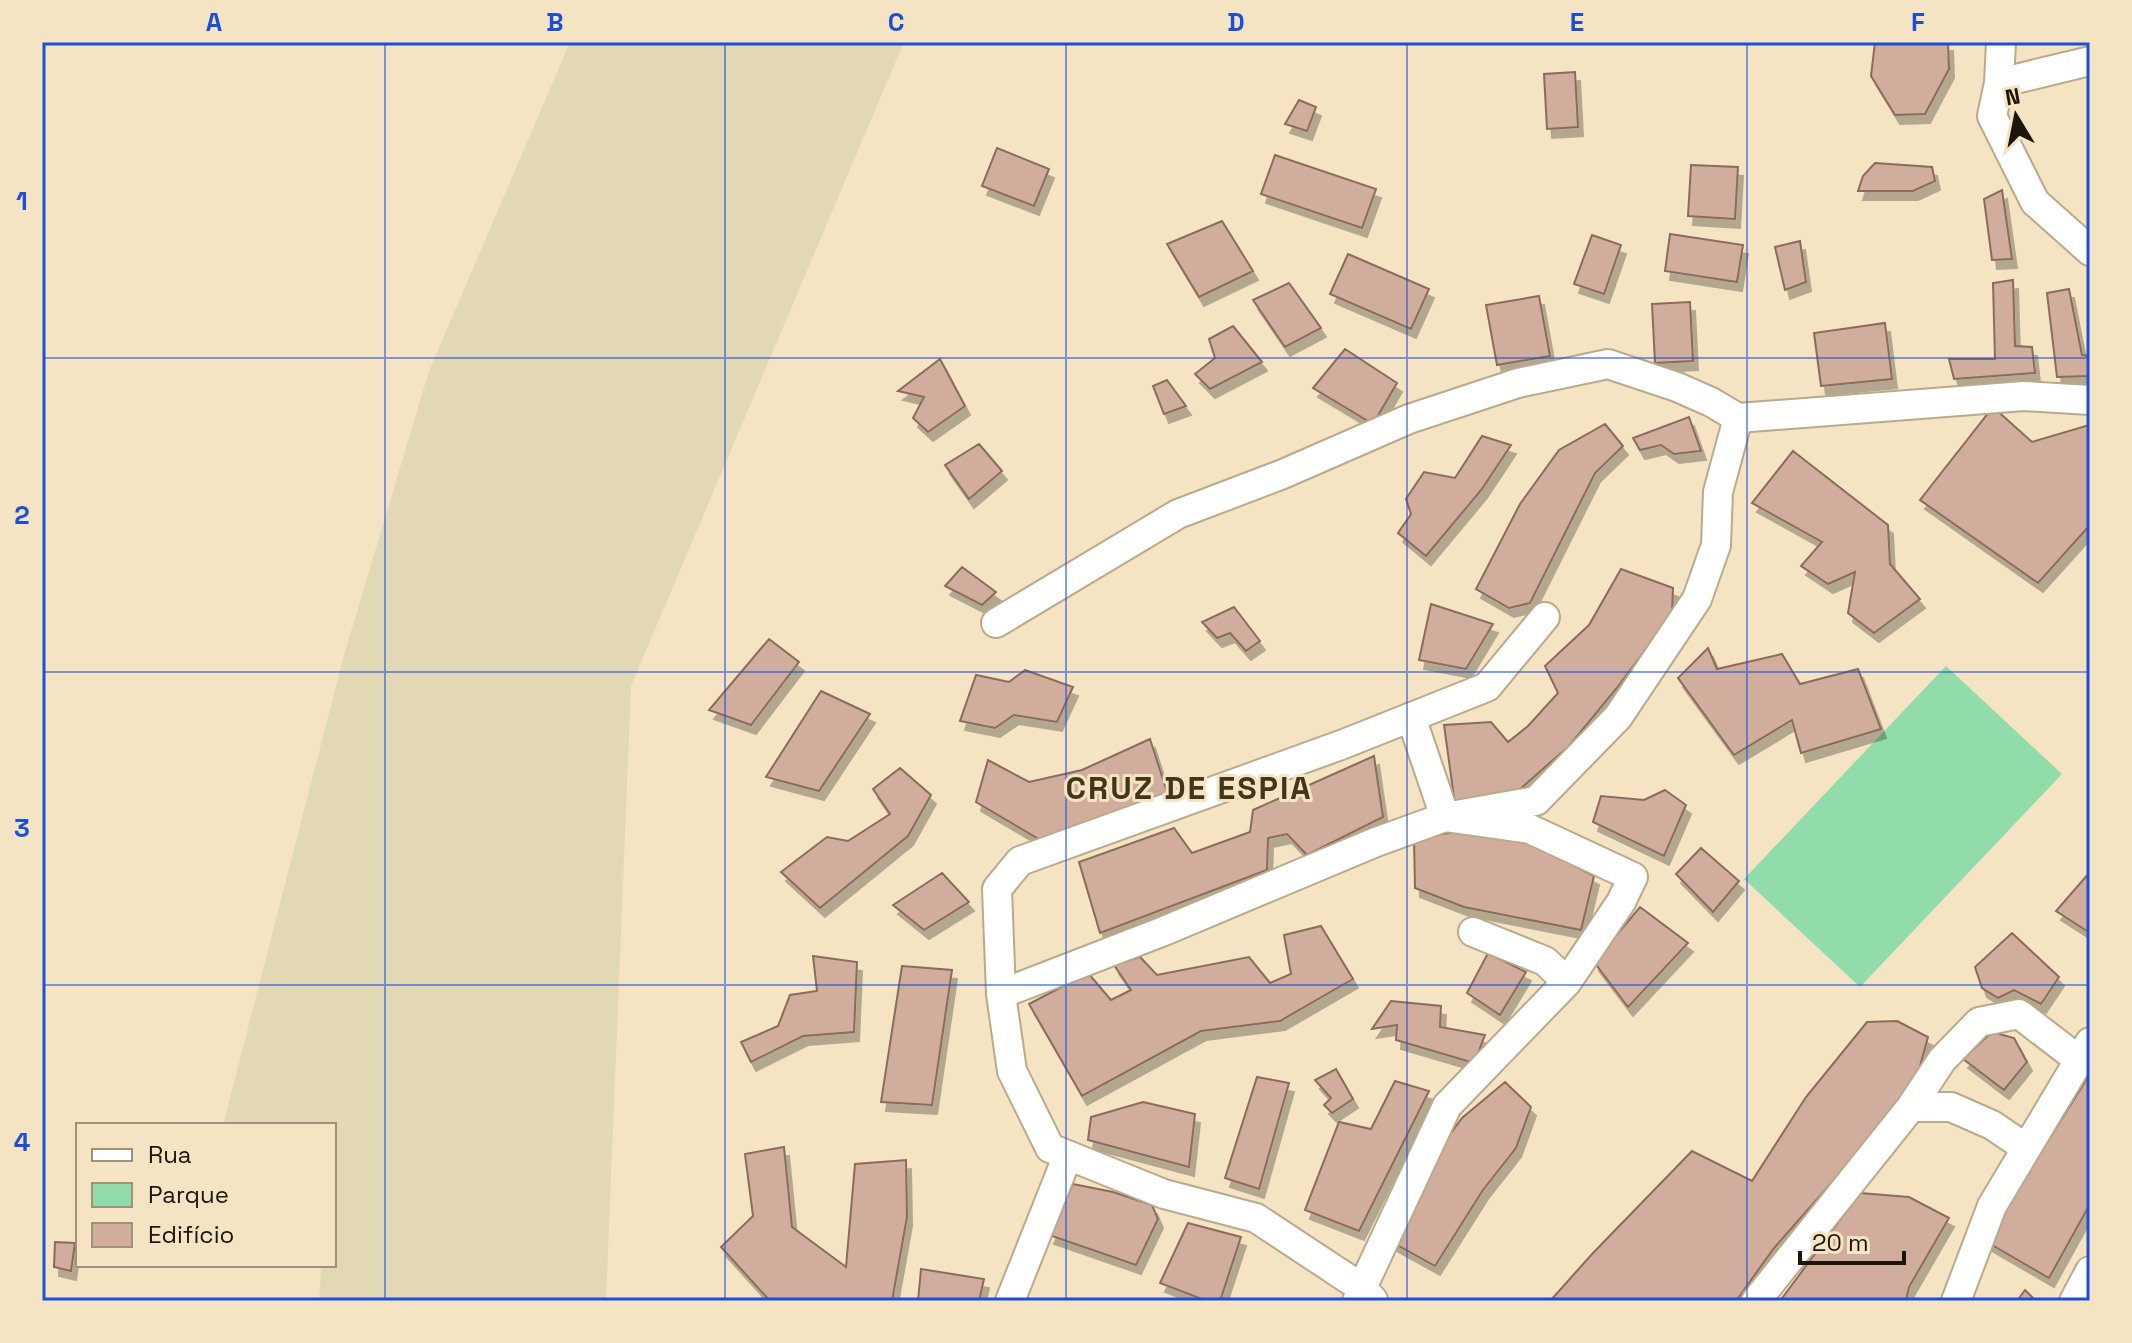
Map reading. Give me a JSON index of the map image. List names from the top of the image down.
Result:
{
  "districts": ["CRUZ DE ESPIA"],
  "legend": ["Rua", "Parque", "Edifício"],
  "scale_bar": "20 m",
  "north": "top",
  "grid": {
    "columns": [
      "A",
      "B",
      "C",
      "D",
      "E",
      "F"
    ],
    "rows": [
      "1",
      "2",
      "3",
      "4"
    ]
  }
}
